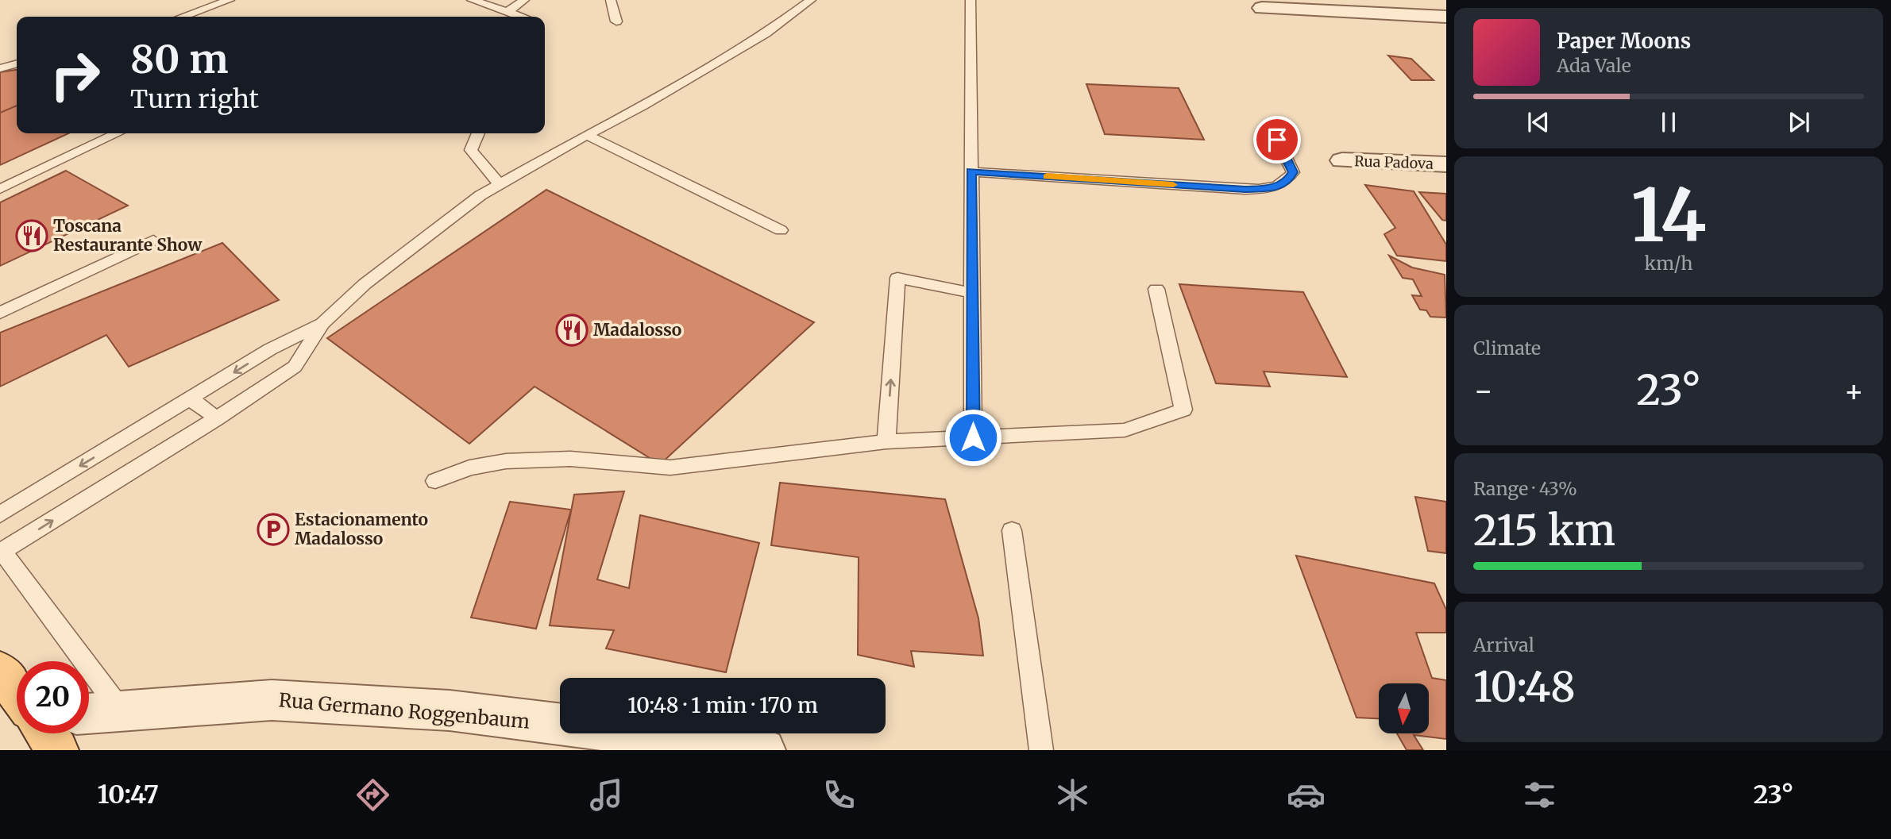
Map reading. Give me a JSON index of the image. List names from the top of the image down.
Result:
{
  "streets": {
    "street": ["Rua Padova", "Rua Germano Roggenbaum"]
  },
  "places": {
    "restaurant": ["Toscana Restaurante Show", "Madalosso"],
    "parking": ["Estacionamento Madalosso"]
  },
  "north": "bottom",
  "page": {
    "turn": ["80 m", "Turn right"],
    "song": ["Paper Moons", "Ada Vale"],
    "tile": [
      ["14", "km/h"],
      "Climate",
      ["Range · 43%", "215 km"],
      ["Arrival", "10:48"]
    ],
    "heat": ["−", "23°", "+"],
    "limit": "20",
    "trip": "10:48 · 1 min · 170 m",
    "tabs": ["10:47", "23°"]
  }
}
